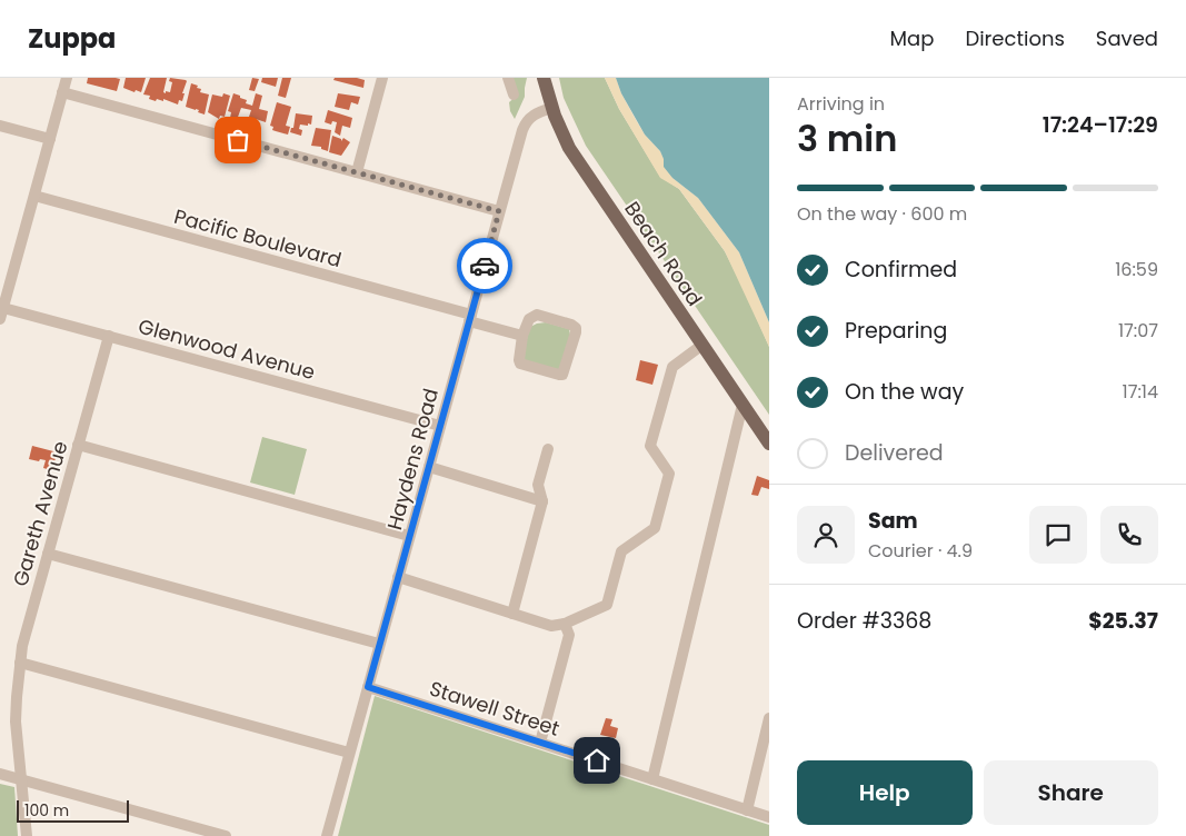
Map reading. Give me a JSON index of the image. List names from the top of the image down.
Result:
{
  "streets": {
    "main road": ["Beach Road"],
    "street": [
      "Pacific Boulevard",
      "Glenwood Avenue",
      "Haydens Road",
      "Gareth Avenue",
      "Stawell Street"
    ]
  },
  "crossings": [
    ["Pacific Boulevard", "Haydens Road"],
    ["Beach Road", "Haydens Road"],
    ["Glenwood Avenue", "Haydens Road"],
    ["Glenwood Avenue", "Gareth Avenue"],
    ["Haydens Road", "Stawell Street"]
  ],
  "scale_bar": "100 m",
  "page": {
    "header": "Zuppa",
    "nav": ["Map", "Directions", "Saved"],
    "heading": ["3 min", "Arriving in", "17:24–17:29"],
    "panel": [
      "Sam",
      "Courier · 4.9",
      "Order #3368",
      "$25.37"
    ],
    "bar": "On the way · 600 m",
    "list": [
      ["Confirmed", "16:59"],
      ["Preparing", "17:07"],
      ["On the way", "17:14"],
      "Delivered"
    ],
    "buttons": ["Help", "Share"],
    "scale": "100 m"
  }
}
